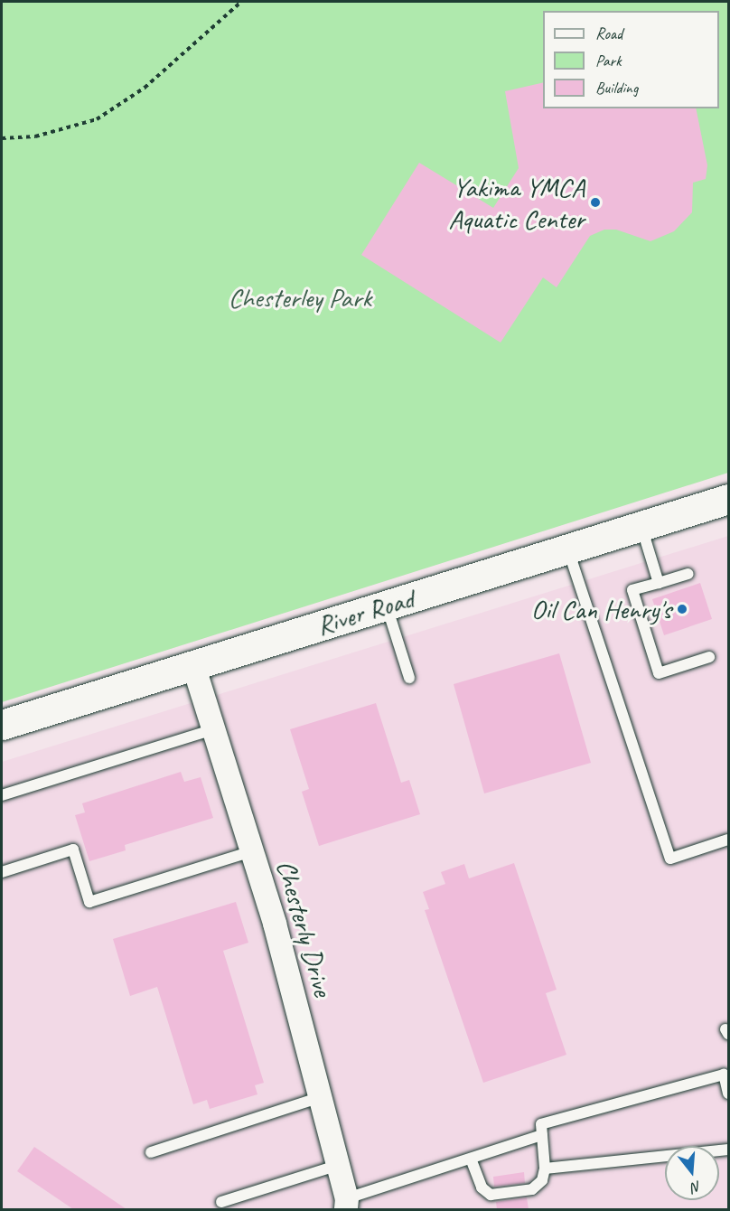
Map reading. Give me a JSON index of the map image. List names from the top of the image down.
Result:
{
  "streets": {
    "street": ["River Road", "Chesterly Drive"]
  },
  "crossings": [
    ["River Road", "Chesterly Drive"]
  ],
  "parks": ["Chesterley Park"],
  "places": ["Yakima YMCA Aquatic Center", "Oil Can Henry's"],
  "legend": ["Road", "Park", "Building"],
  "north": "bottom"
}
